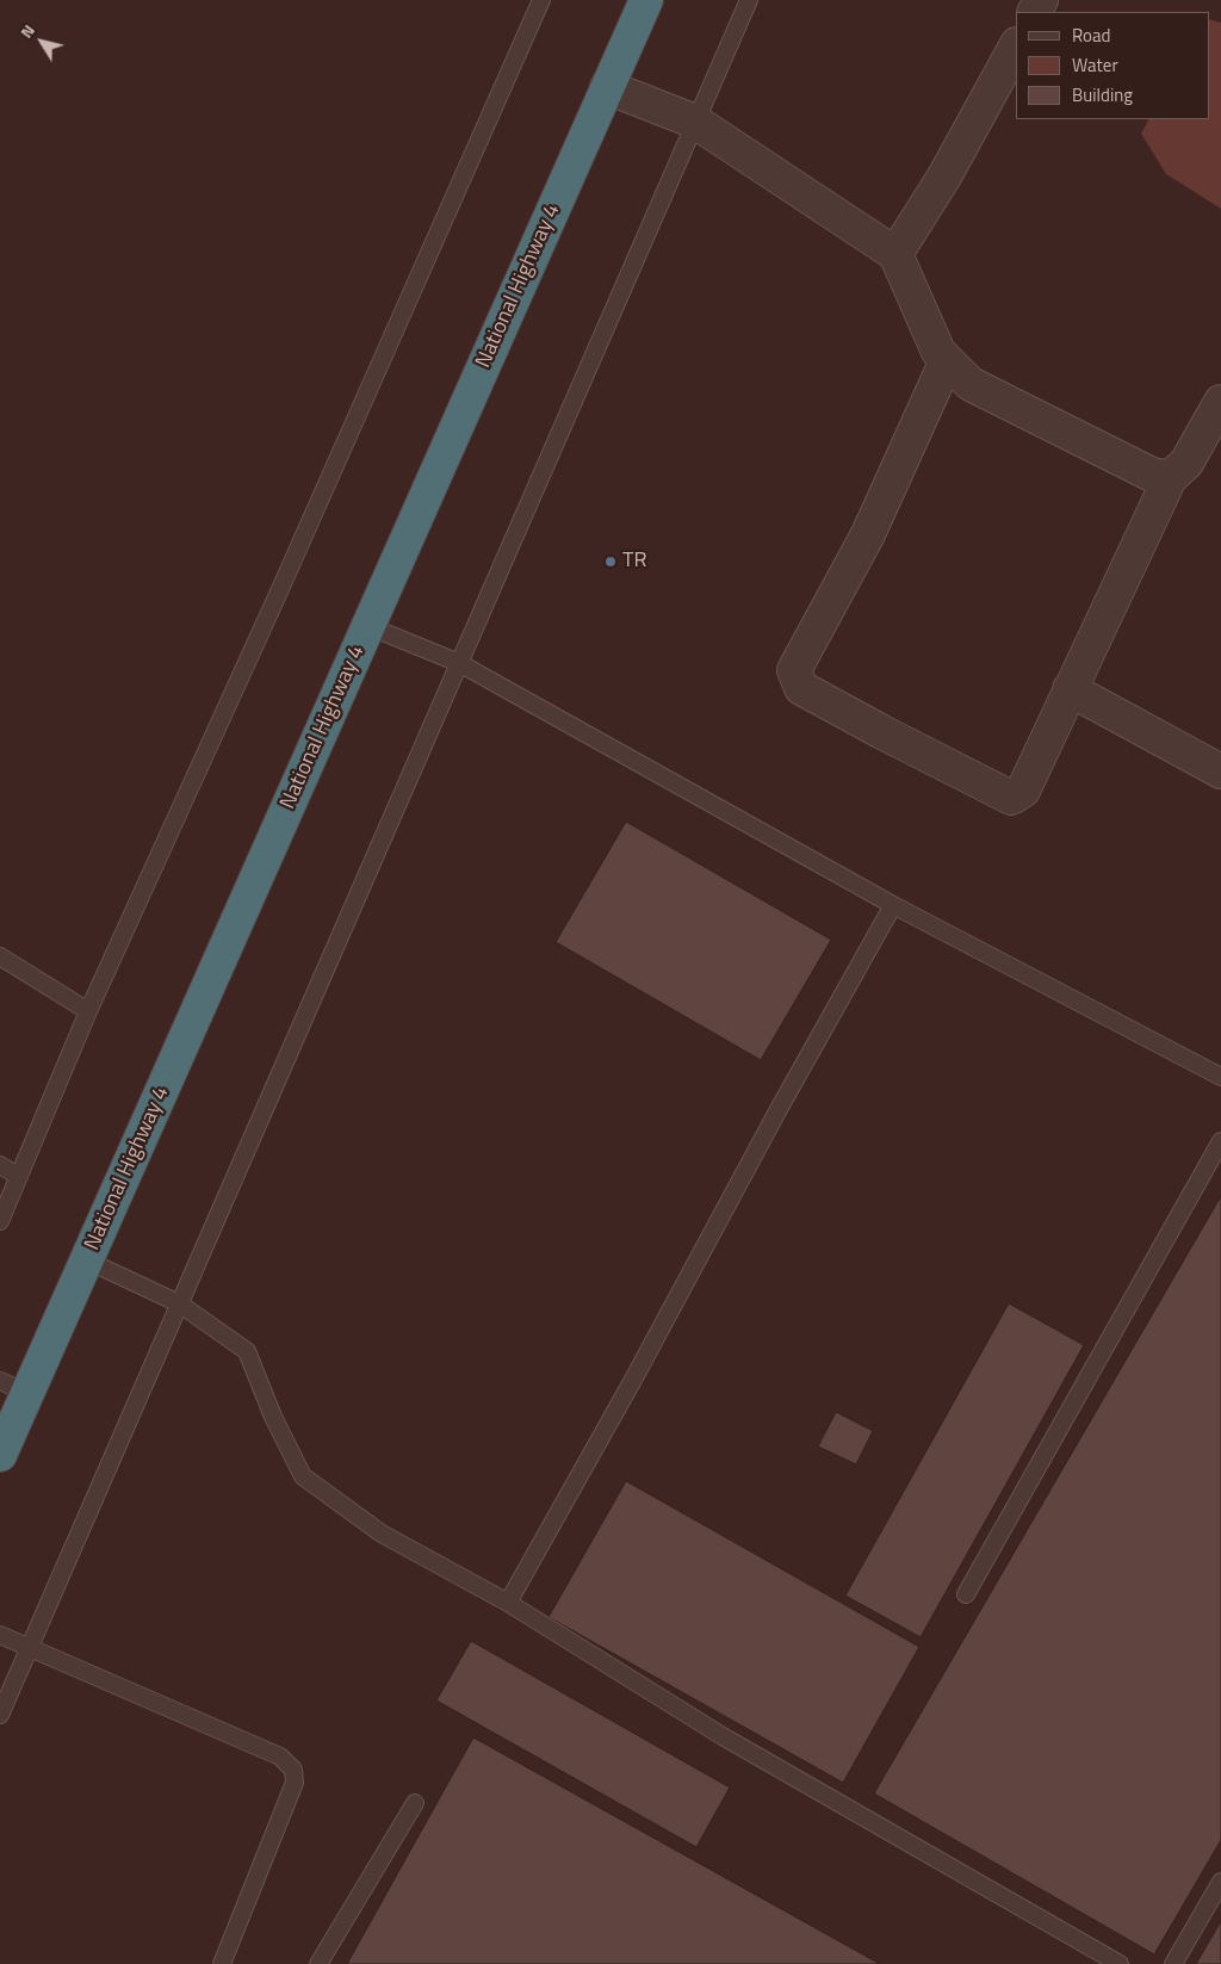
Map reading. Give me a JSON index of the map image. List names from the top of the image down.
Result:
{
  "streets": {
    "highway": ["National Highway 4"]
  },
  "places": ["TR"],
  "legend": ["Road", "Water", "Building"],
  "north": "top left"
}
